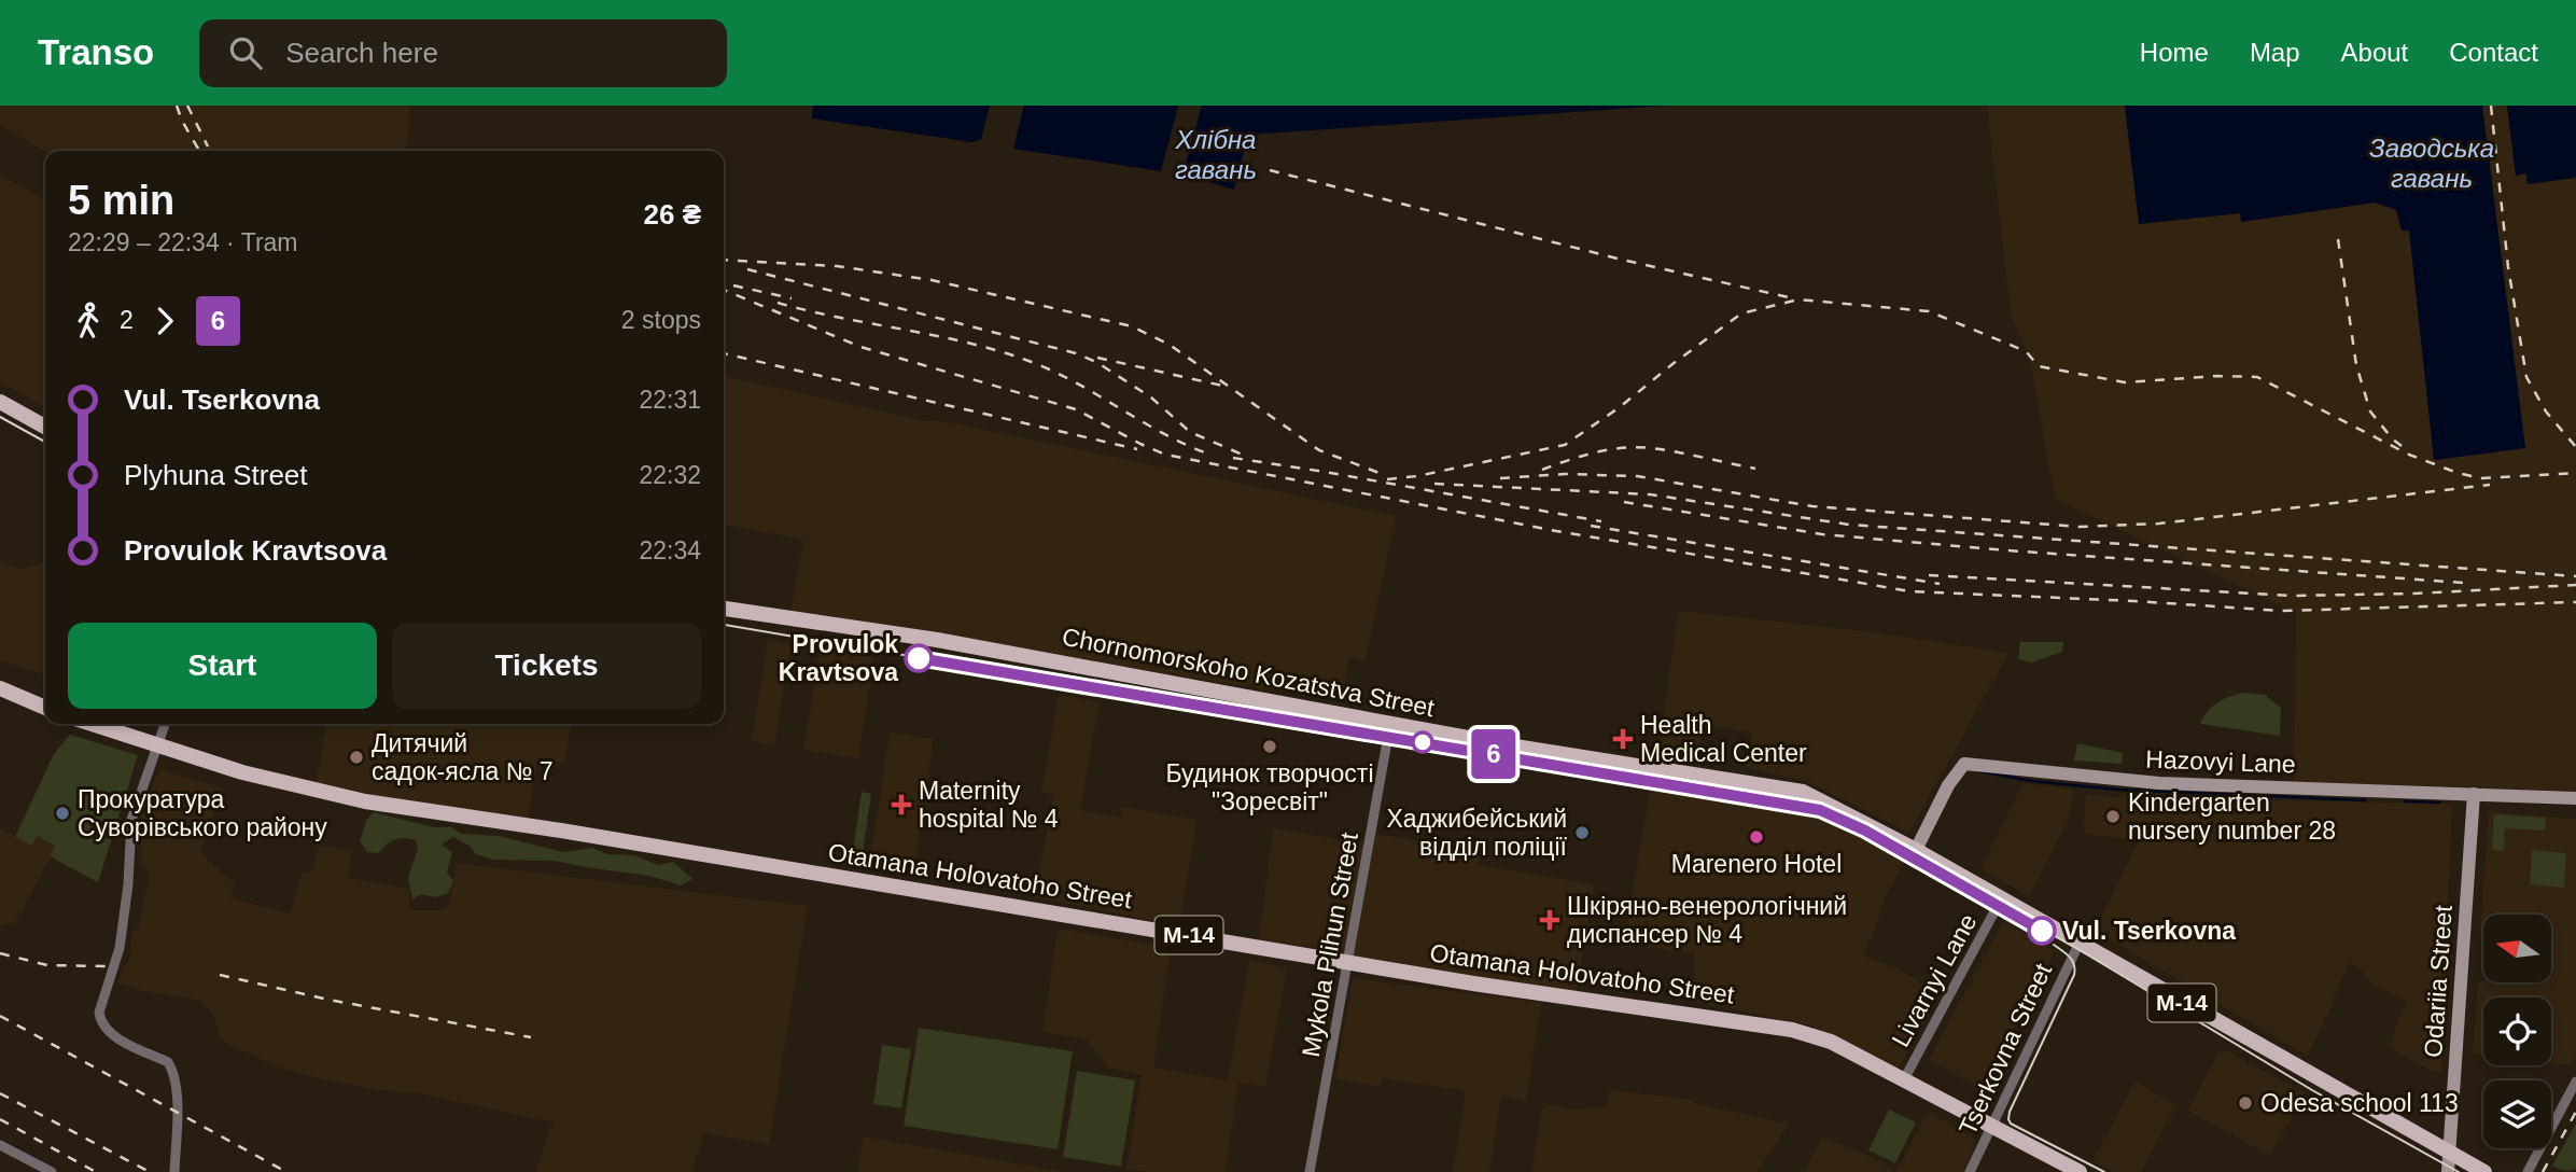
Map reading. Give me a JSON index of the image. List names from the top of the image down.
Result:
{
  "streets": {
    "main road": ["Chornomorskoho Kozatstva Street", "Otamana Holovatoho Street", "М-14"],
    "street": [
      "Hazovyi Lane",
      "Mykola Plihun Street",
      "Livarnyi Lane",
      "Odariia Street",
      "Tserkovna Street"
    ]
  },
  "crossings": [
    ["Chornomorskoho Kozatstva Street", "Hazovyi Lane"],
    ["Chornomorskoho Kozatstva Street", "Mykola Plihun Street"],
    ["Chornomorskoho Kozatstva Street", "Livarnyi Lane"],
    ["Chornomorskoho Kozatstva Street", "Odariia Street"],
    ["Chornomorskoho Kozatstva Street", "Tserkovna Street"],
    ["Hazovyi Lane", "Odariia Street"],
    ["Otamana Holovatoho Street", "Mykola Plihun Street"],
    ["Otamana Holovatoho Street", "Livarnyi Lane"],
    ["Otamana Holovatoho Street", "Tserkovna Street"]
  ],
  "water": ["Хлібна гавань", "Заводська гавань"],
  "places": {
    "other": [
      "Provulok Kravtsova",
      "Будинок творчості \"Зоресвіт\"",
      "Дитячий садок-ясла № 7",
      "Прокуратура Суворівського району",
      "Kindergarten nursery number 28",
      "Хаджибейський відділ поліції",
      "Marenero Hotel",
      "Vul. Tserkovna",
      "Odesa school 113"
    ],
    "health": ["Health Medical Center", "Maternity hospital № 4", "Шкіряно-венерологічний диспансер № 4"]
  },
  "lines": ["tram line 6"],
  "north": "left",
  "page": {
    "header": "Transo",
    "search": "Search here",
    "nav": [
      "Home",
      "Map",
      "About",
      "Contact"
    ],
    "on_map": "6",
    "heading": ["5 min", "22:29 – 22:34 · Tram", "26 ₴"],
    "legs": ["2", "6", "2 stops"],
    "list": [
      {
        "name": "Vul. Tserkovna",
        "value": "22:31"
      },
      {
        "name": "Plyhuna Street",
        "value": "22:32"
      },
      {
        "name": "Provulok Kravtsova",
        "value": "22:34"
      }
    ],
    "buttons": ["Start", "Tickets"]
  }
}
